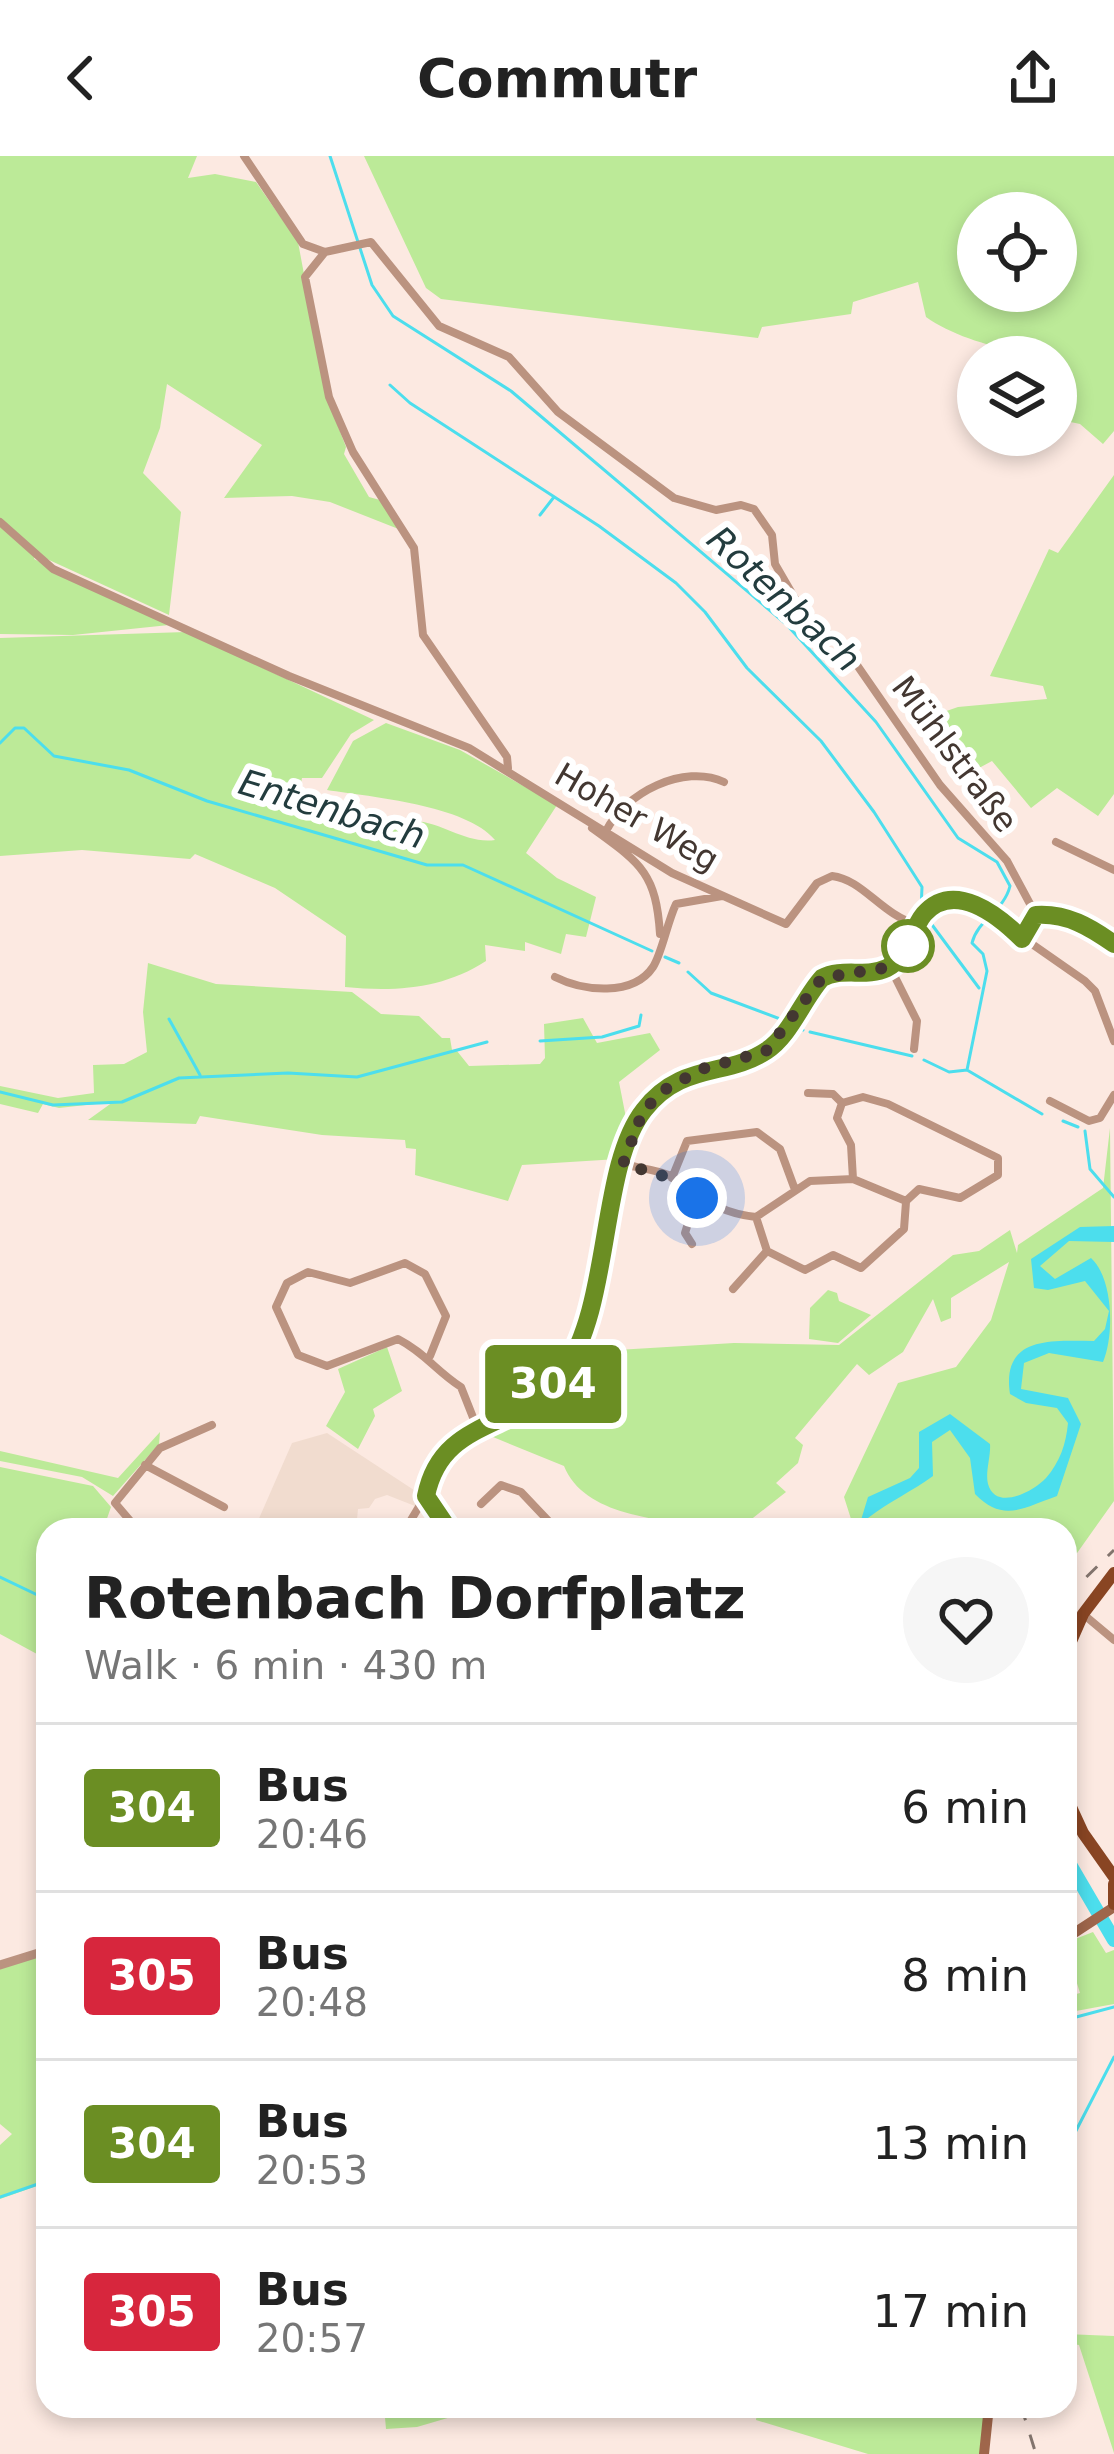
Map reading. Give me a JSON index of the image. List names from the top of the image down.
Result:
{
  "streets": {
    "street": ["Mühlstraße", "Hoher Weg"]
  },
  "water": ["Rotenbach", "Entenbach"],
  "lines": ["bus line 304"],
  "page": {
    "header": "Commutr",
    "on_map": "304",
    "heading": ["Rotenbach Dorfplatz", "Walk · 6 min · 430 m"],
    "list": [
      {
        "mark": "304",
        "name": "Bus",
        "note": "20:46",
        "value": "6 min"
      },
      {
        "mark": "305",
        "name": "Bus",
        "note": "20:48",
        "value": "8 min"
      },
      {
        "mark": "304",
        "name": "Bus",
        "note": "20:53",
        "value": "13 min"
      },
      {
        "mark": "305",
        "name": "Bus",
        "note": "20:57",
        "value": "17 min"
      }
    ]
  }
}
